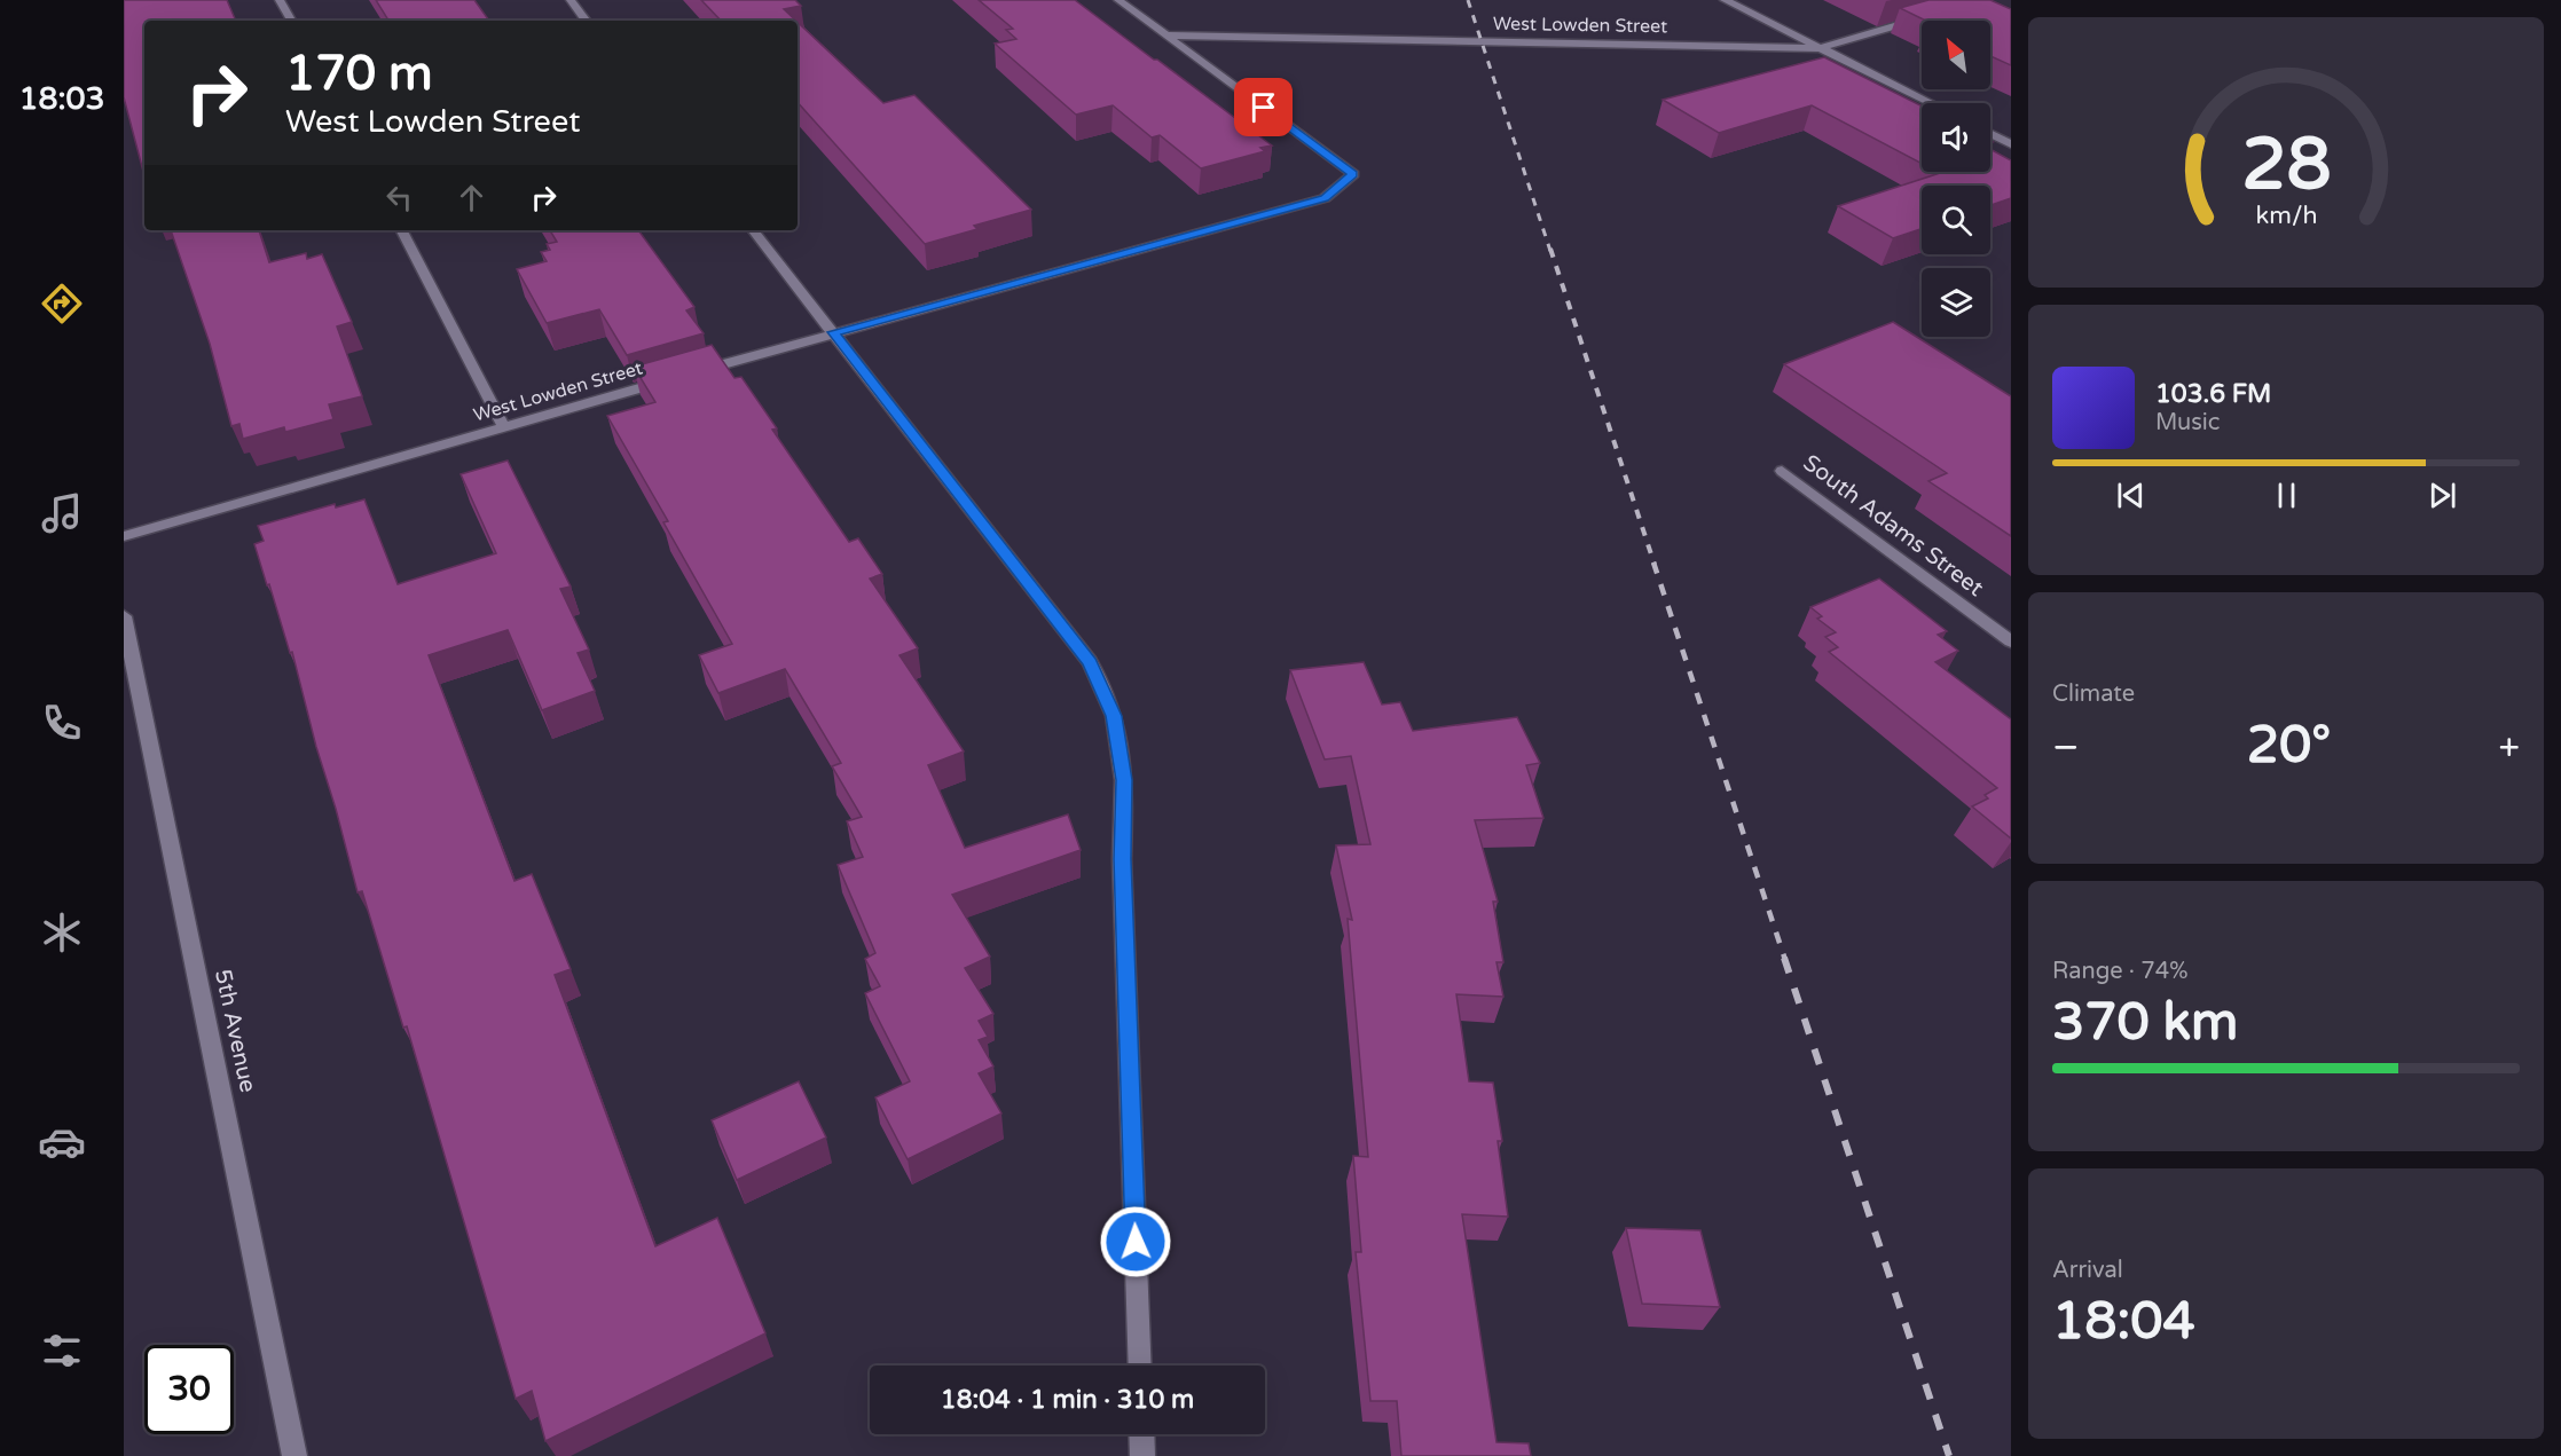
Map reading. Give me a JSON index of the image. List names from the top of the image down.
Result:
{
  "streets": {
    "street": ["West Lowden Street", "South Adams Street", "5th Avenue"]
  },
  "north": "top left",
  "page": {
    "tabs": "18:03",
    "turn": ["170 m", "West Lowden Street"],
    "song": ["103.6 FM", "Music"],
    "tile": [
      "Climate",
      ["Range · 74%", "370 km"],
      ["Arrival", "18:04"]
    ],
    "heat": ["−", "20°", "+"],
    "limit": "30",
    "trip": "18:04 · 1 min · 310 m",
    "gauge": ["28", "km/h"]
  }
}
